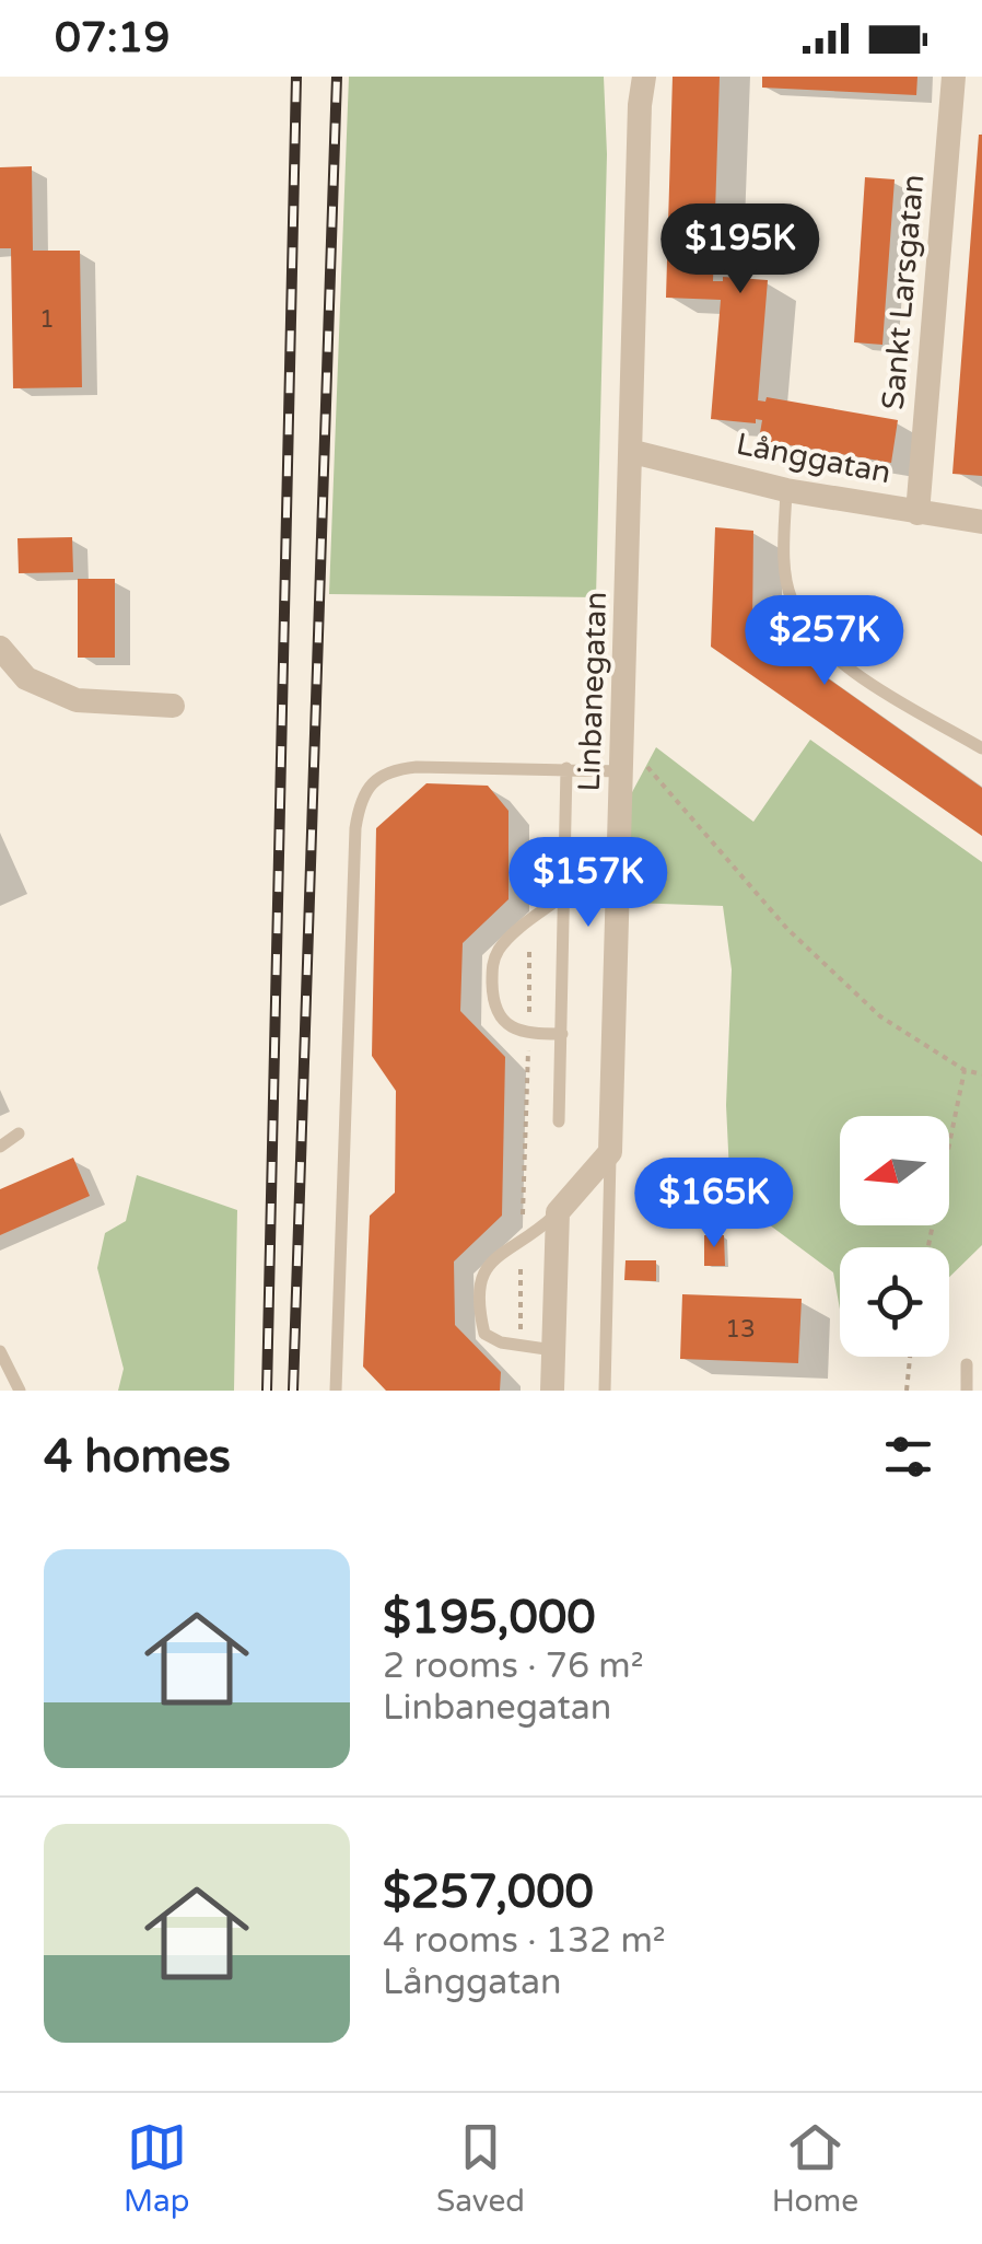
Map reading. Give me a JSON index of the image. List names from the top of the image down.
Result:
{
  "streets": {
    "street": ["Sankt Larsgatan", "Långgatan", "Linbanegatan"]
  },
  "crossings": [
    ["Sankt Larsgatan", "Långgatan"],
    ["Långgatan", "Linbanegatan"]
  ],
  "house_numbers": ["1", "13"],
  "north": "left",
  "page": {
    "status": "07:19",
    "price": [
      "$195K",
      "$257K",
      "$157K",
      "$165K"
    ],
    "heading": "4 homes",
    "list": [
      {
        "name": "$195,000",
        "note": "2 rooms · 76 m² · Linbanegatan"
      },
      {
        "name": "$257,000",
        "note": "4 rooms · 132 m² · Långgatan"
      }
    ],
    "tabs": ["Map", "Saved", "Home"]
  }
}
